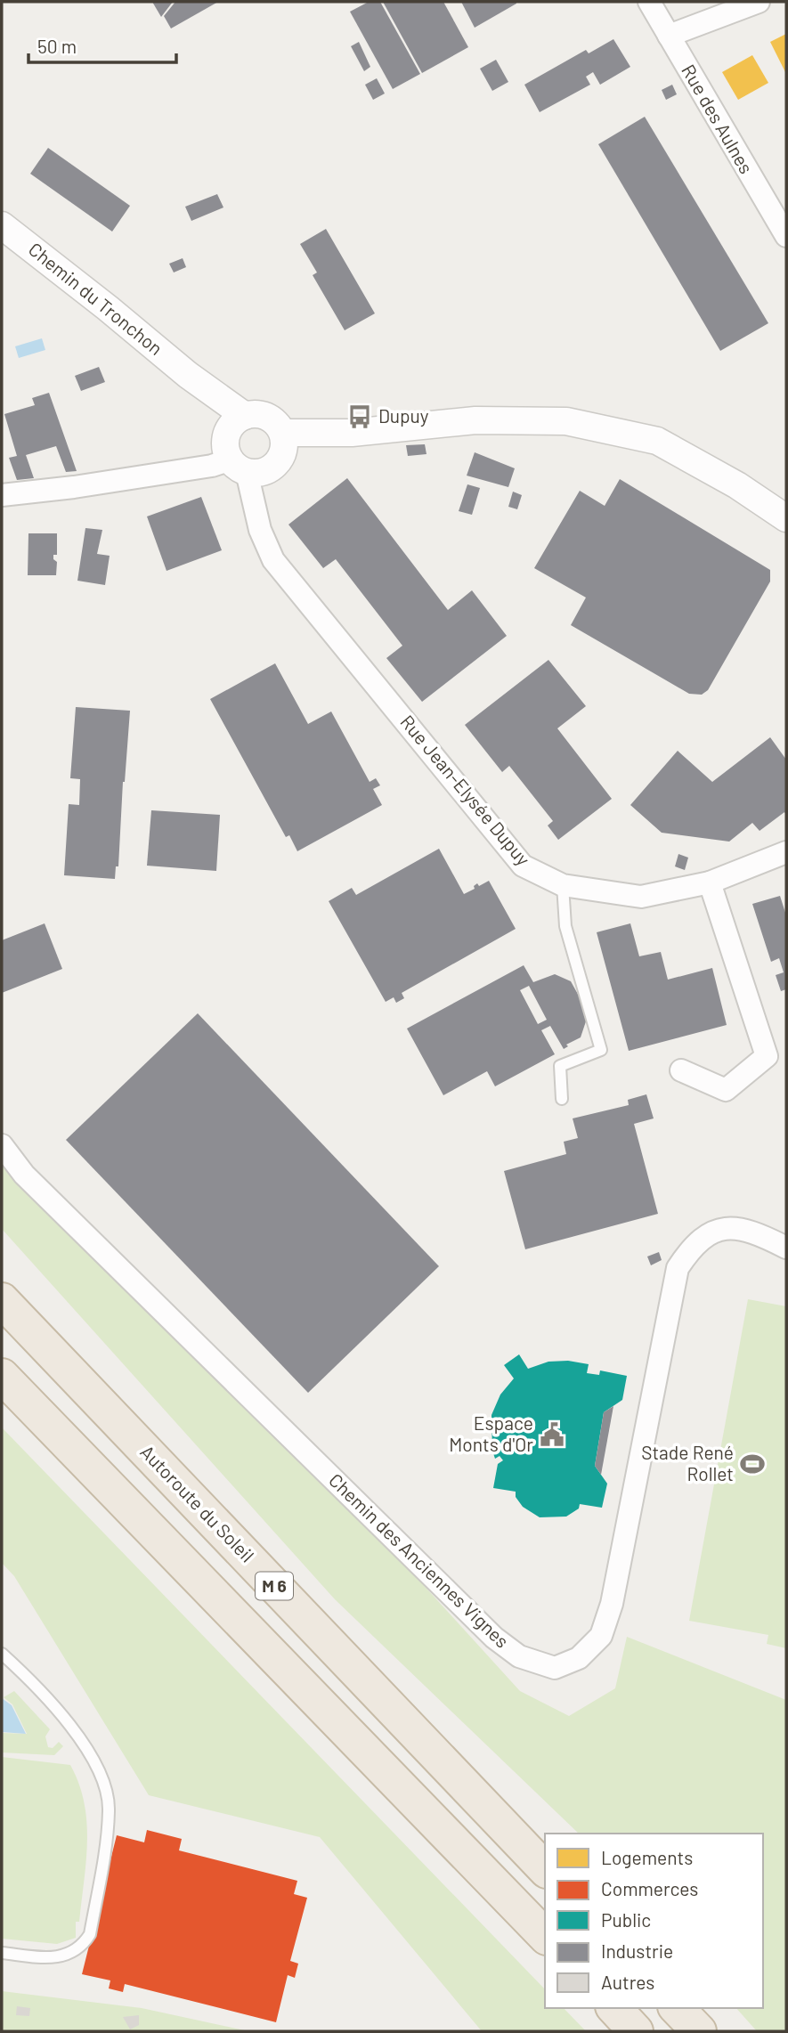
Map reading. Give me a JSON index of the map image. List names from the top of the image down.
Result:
{
  "streets": {
    "highway": ["Autoroute du Soleil", "M 6"],
    "street": [
      "Rue des Aulnes",
      "Chemin du Tronchon",
      "Rue Jean-Elysée Dupuy",
      "Chemin des Anciennes Vignes"
    ]
  },
  "crossings": [
    ["Chemin du Tronchon", "Rue Jean-Elysée Dupuy"]
  ],
  "places": {
    "bus stop": ["Dupuy"],
    "public building": ["Espace Monts d'Or"],
    "sports": ["Stade René Rollet"]
  },
  "legend": [
    "Logements",
    "Commerces",
    "Public",
    "Industrie",
    "Autres"
  ],
  "scale_bar": "50 m"
}
